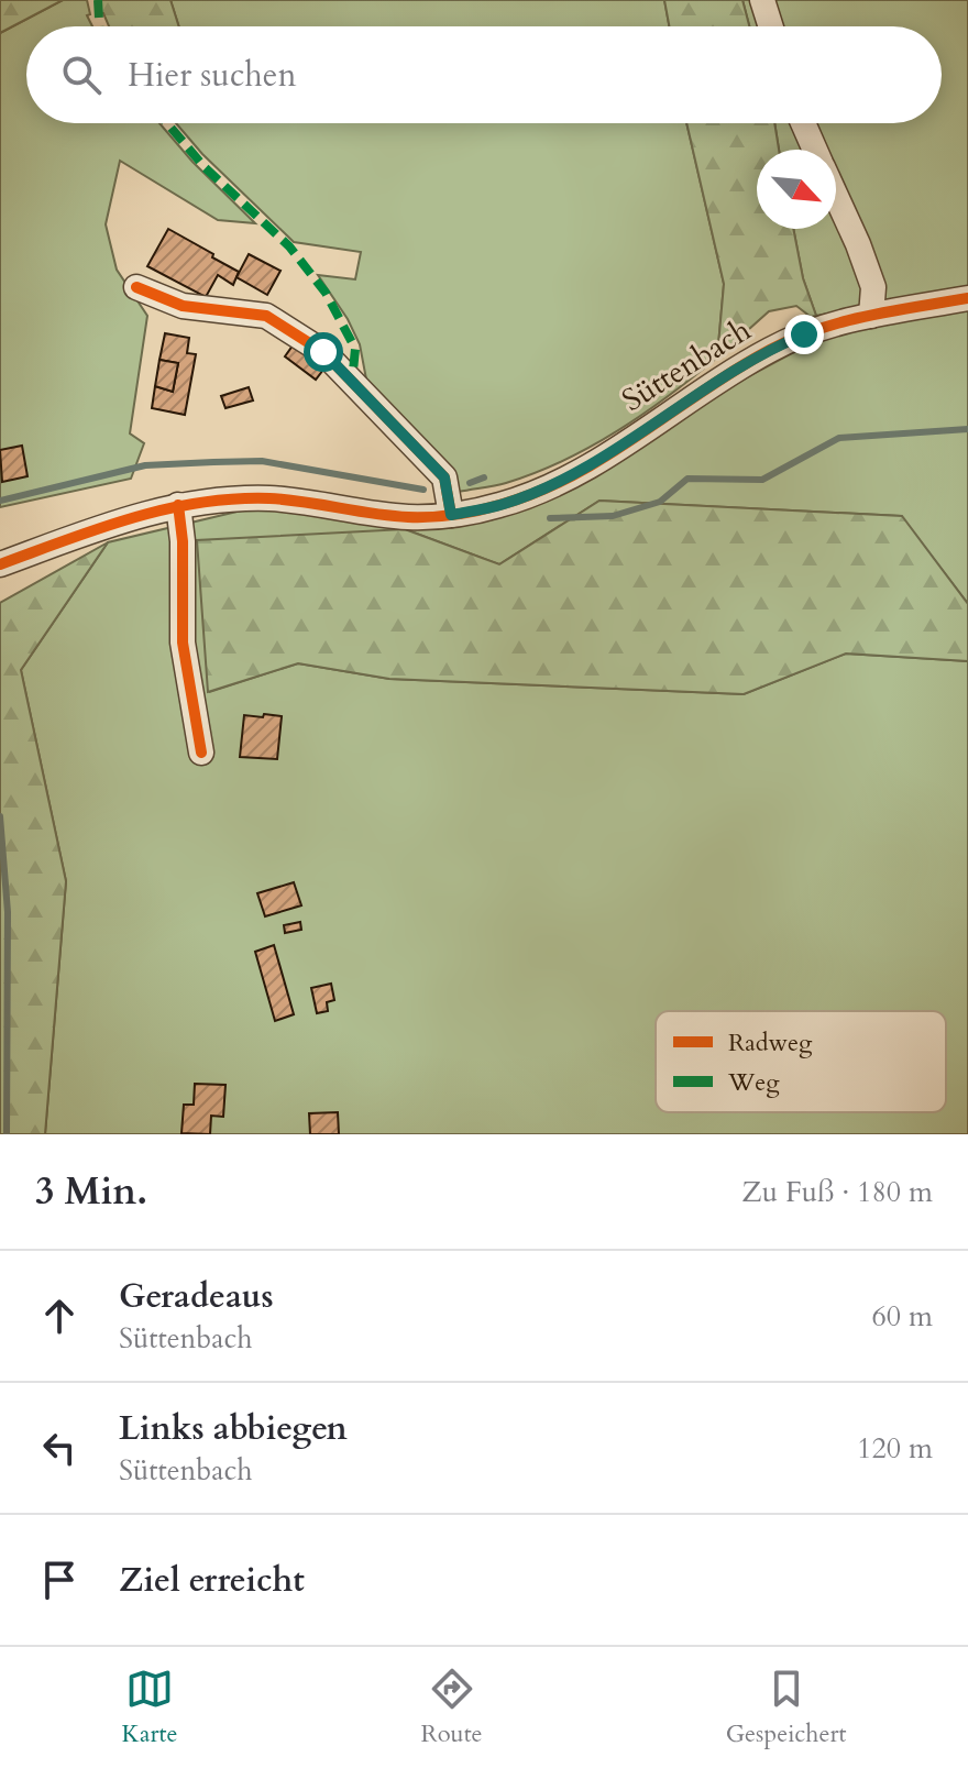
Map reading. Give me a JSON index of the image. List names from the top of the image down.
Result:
{
  "streets": {
    "street": ["Süttenbach"]
  },
  "legend": ["Radweg", "Weg"],
  "north": "bottom right",
  "page": {
    "search": "Hier suchen",
    "heading": ["3 Min.", "Zu Fuß · 180 m"],
    "list": [
      ["Geradeaus", "Süttenbach", "60 m"],
      ["Links abbiegen", "Süttenbach", "120 m"],
      "Ziel erreicht"
    ],
    "nav": ["Karte", "Route", "Gespeichert"]
  }
}
